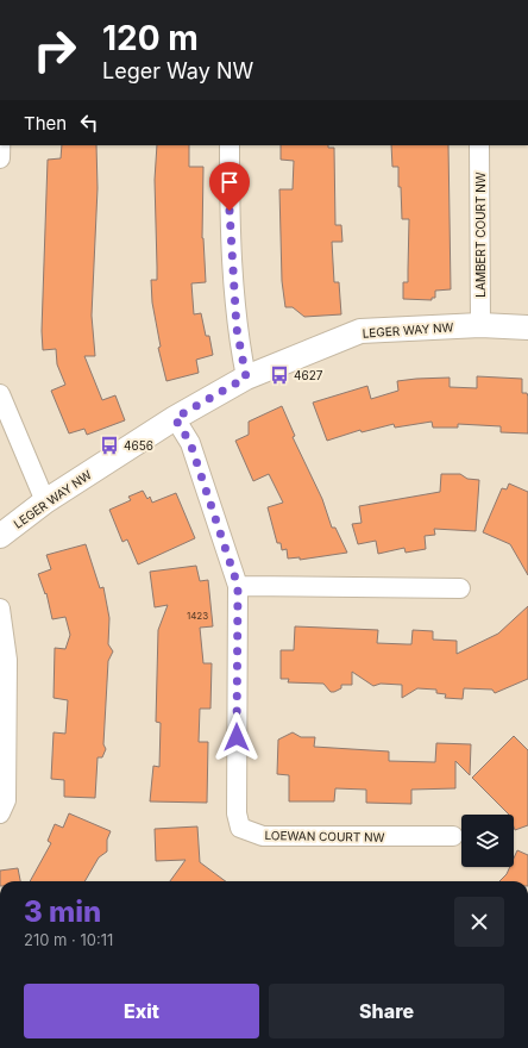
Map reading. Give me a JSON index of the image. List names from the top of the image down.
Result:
{
  "streets": {
    "street": ["LAMBERT COURT NW", "LEGER WAY NW", "LOEWAN COURT NW"]
  },
  "crossings": [
    ["LAMBERT COURT NW", "LEGER WAY NW"],
    ["LEGER WAY NW", "LOEWAN COURT NW"]
  ],
  "places": {
    "bus stop": ["4627", "4656"]
  },
  "house_numbers": ["1423"],
  "page": {
    "turn": ["120 m", "Leger Way NW"],
    "then": "Then",
    "heading": ["3 min", "210 m · 10:11"],
    "buttons": ["Exit", "Share"]
  }
}
